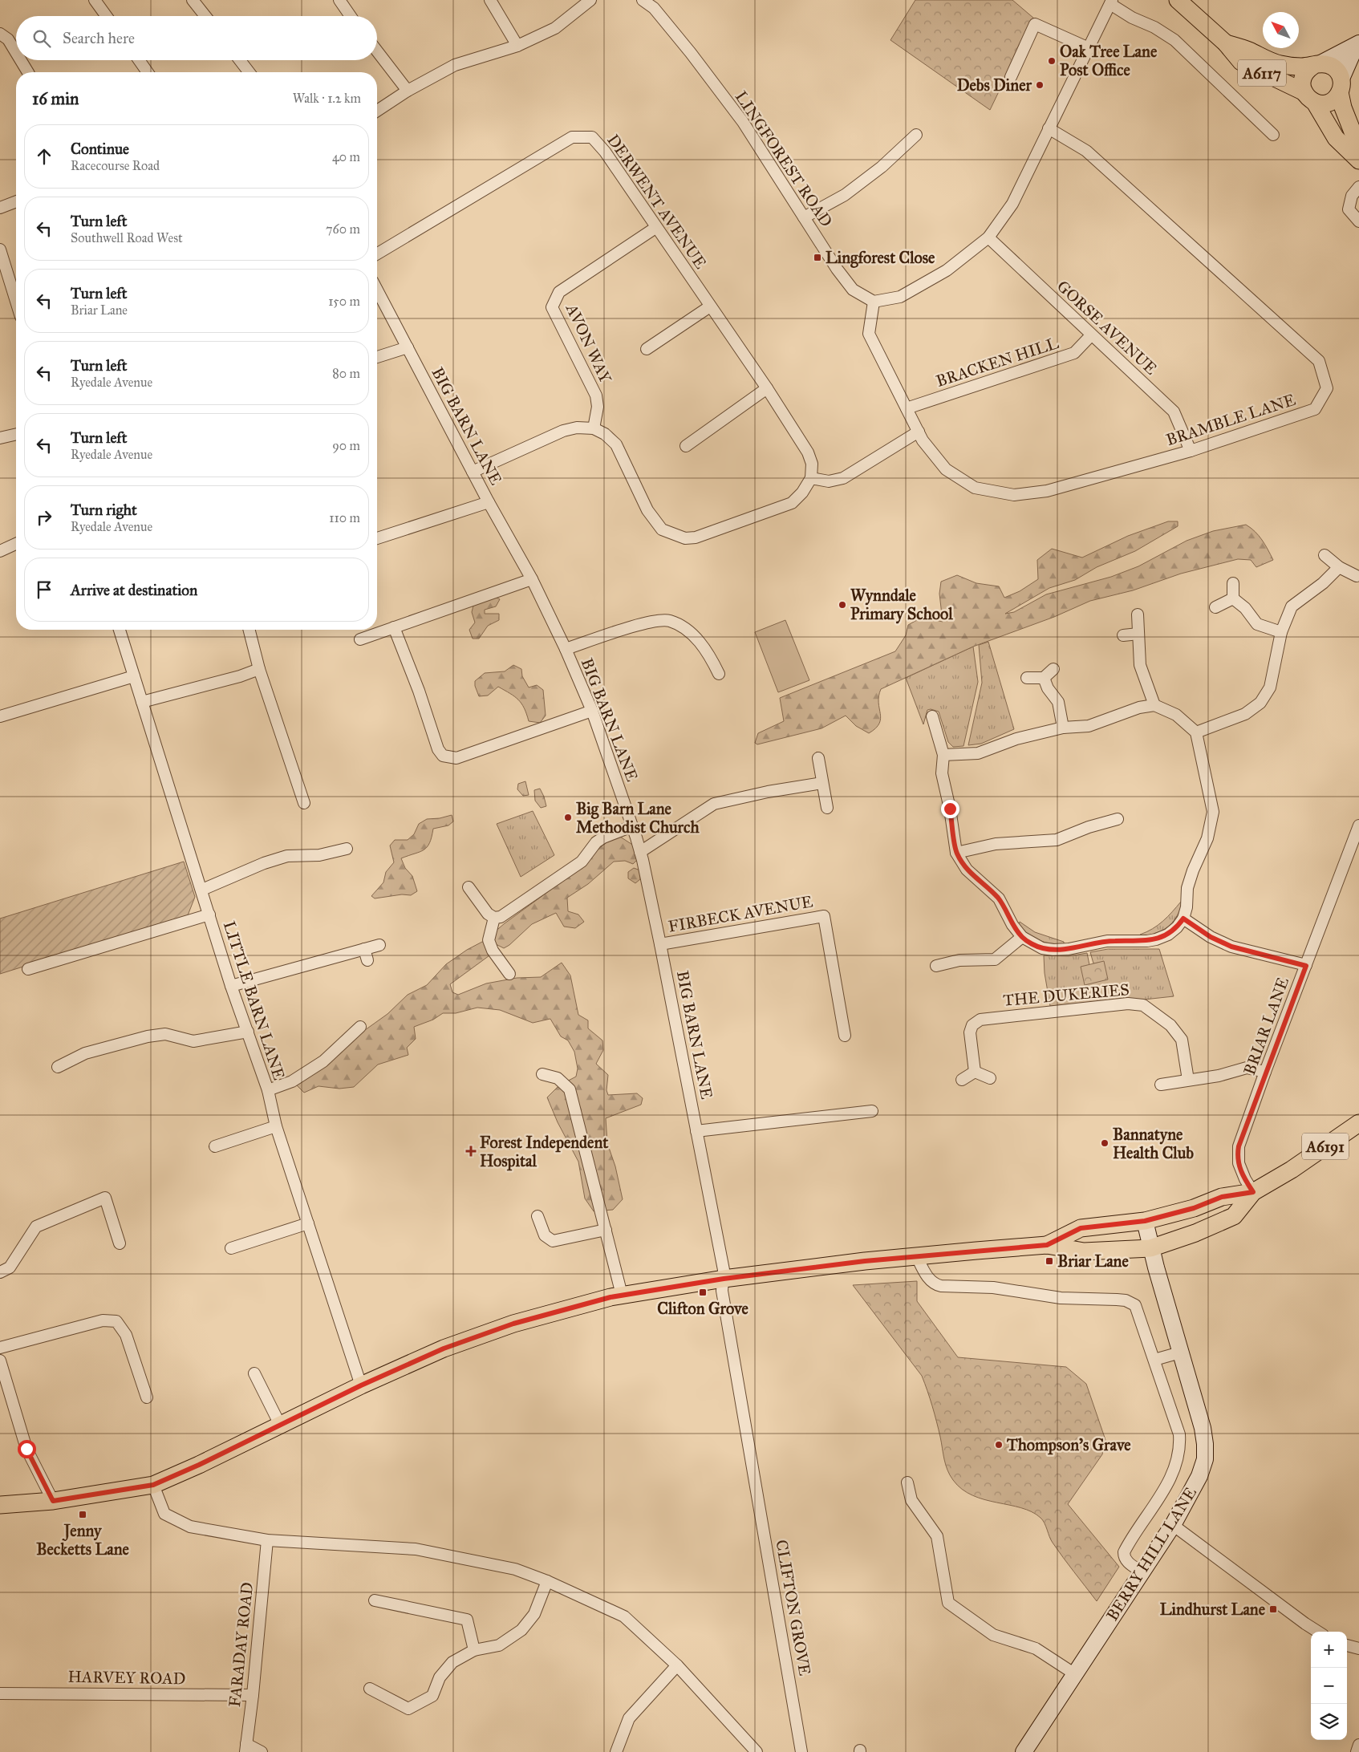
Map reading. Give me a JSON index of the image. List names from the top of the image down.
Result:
{
  "streets": {
    "main road": ["A6117", "A6191"],
    "street": [
      "LINGFOREST ROAD",
      "DERWENT AVENUE",
      "GORSE AVENUE",
      "AVON WAY",
      "BRACKEN HILL",
      "BRAMBLE LANE",
      "BIG BARN LANE",
      "FIRBECK AVENUE",
      "THE DUKERIES",
      "LITTLE BARN LANE",
      "BRIAR LANE",
      "BERRY HILL LANE",
      "CLIFTON GROVE",
      "FARADAY ROAD",
      "HARVEY ROAD"
    ]
  },
  "crossings": [
    ["LINGFOREST ROAD", "BRAMBLE LANE"],
    ["DERWENT AVENUE", "AVON WAY"],
    ["GORSE AVENUE", "BRACKEN HILL"],
    ["GORSE AVENUE", "BRAMBLE LANE"],
    ["BRACKEN HILL", "BRAMBLE LANE"],
    ["BIG BARN LANE", "FIRBECK AVENUE"],
    ["BIG BARN LANE", "A6191"],
    ["BIG BARN LANE", "CLIFTON GROVE"],
    ["LITTLE BARN LANE", "A6191"],
    ["BRIAR LANE", "A6191"],
    ["A6191", "BERRY HILL LANE"],
    ["A6191", "CLIFTON GROVE"],
    ["FARADAY ROAD", "HARVEY ROAD"]
  ],
  "places": {
    "other": [
      "Oak Tree Lane Post Office",
      "Debs Diner",
      "Wynndale Primary School",
      "Big Barn Lane Methodist Church",
      "Bannatyne Health Club",
      "Thompson's Grave"
    ],
    "transit": [
      "Lingforest Close",
      "Briar Lane",
      "Clifton Grove",
      "Jenny Becketts Lane",
      "Lindhurst Lane"
    ],
    "health": ["Forest Independent Hospital"]
  },
  "north": "top left",
  "page": {
    "search": "Search here",
    "heading": ["16 min", "Walk · 1.2 km"],
    "list": [
      ["Continue", "Racecourse Road", "40 m"],
      ["Turn left", "Southwell Road West", "760 m"],
      ["Turn left", "Briar Lane", "150 m"],
      ["Turn left", "Ryedale Avenue", "80 m"],
      ["Turn left", "Ryedale Avenue", "90 m"],
      ["Turn right", "Ryedale Avenue", "110 m"],
      "Arrive at destination"
    ],
    "map_buttons": ["+", "−"]
  }
}
